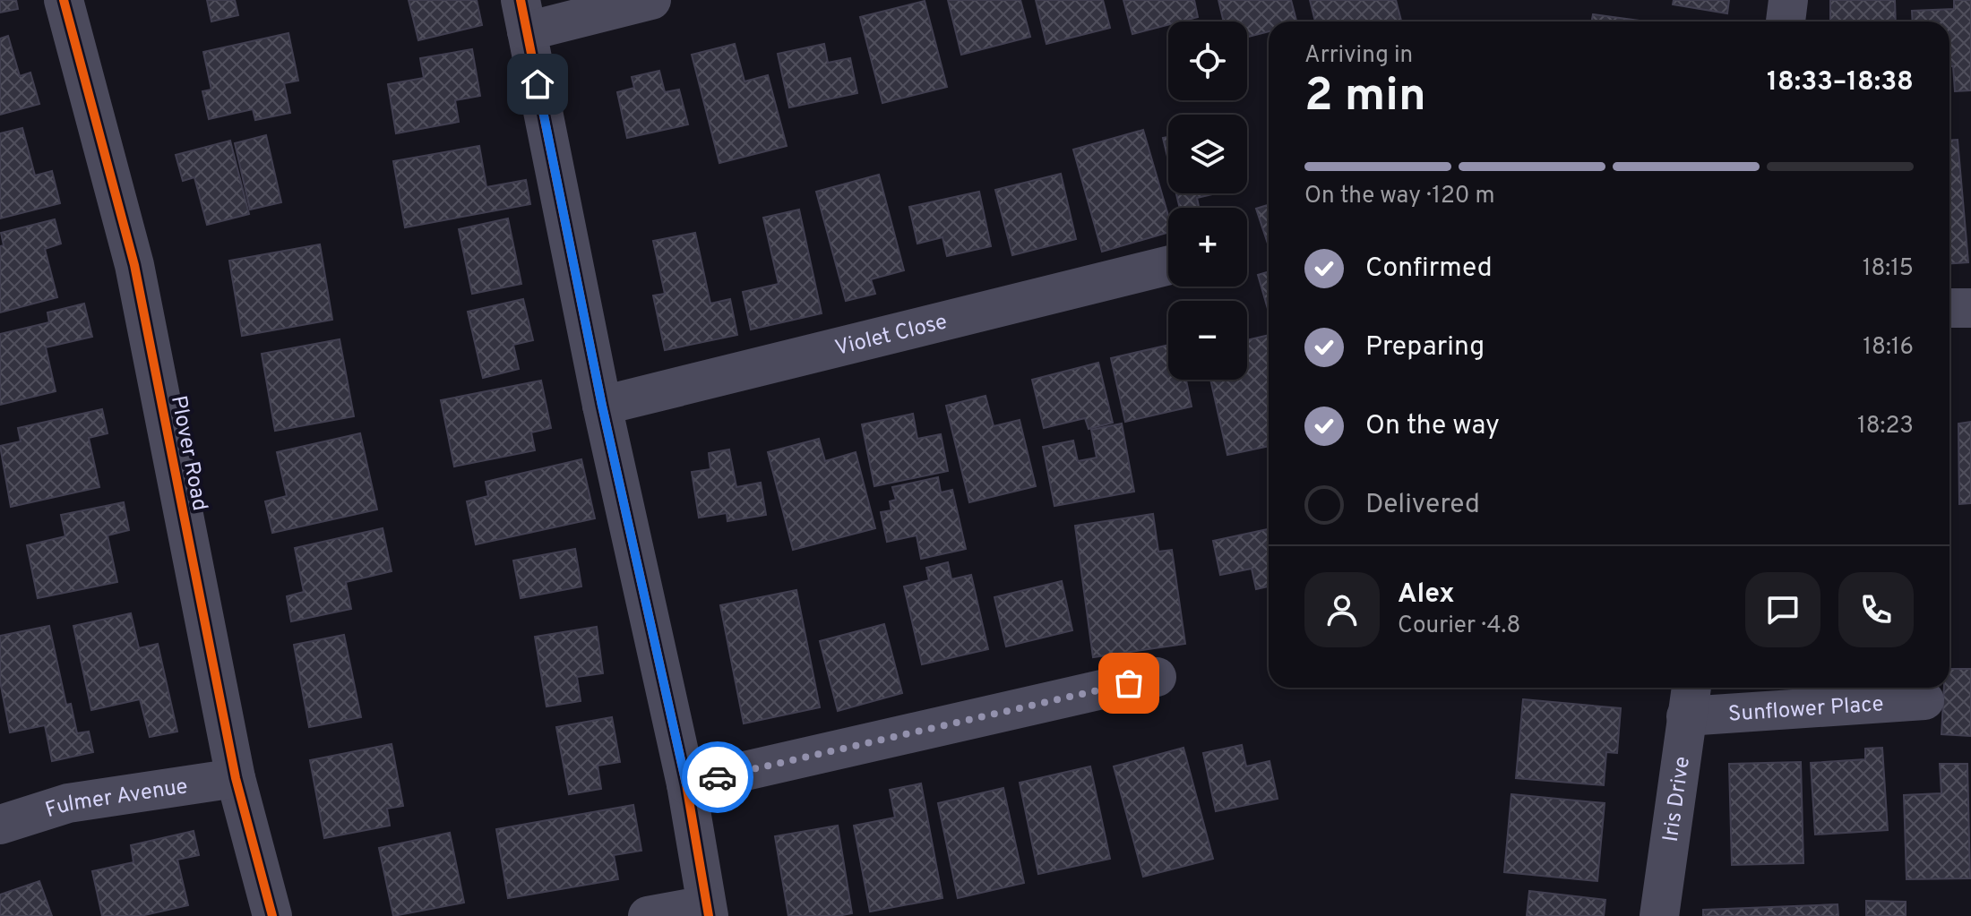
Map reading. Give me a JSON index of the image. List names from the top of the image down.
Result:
{
  "streets": {
    "street": [
      "Violet Close",
      "Plover Road",
      "Sunflower Place",
      "Iris Drive",
      "Fulmer Avenue"
    ]
  },
  "crossings": [
    ["Plover Road", "Fulmer Avenue"],
    ["Sunflower Place", "Iris Drive"]
  ],
  "page": {
    "map_buttons": ["+", "−"],
    "heading": ["2 min", "Arriving in", "18:33–18:38"],
    "panel": ["Alex", "Courier · 4.8"],
    "bar": "On the way · 120 m",
    "list": [
      ["Confirmed", "18:15"],
      ["Preparing", "18:16"],
      ["On the way", "18:23"],
      "Delivered"
    ]
  }
}
